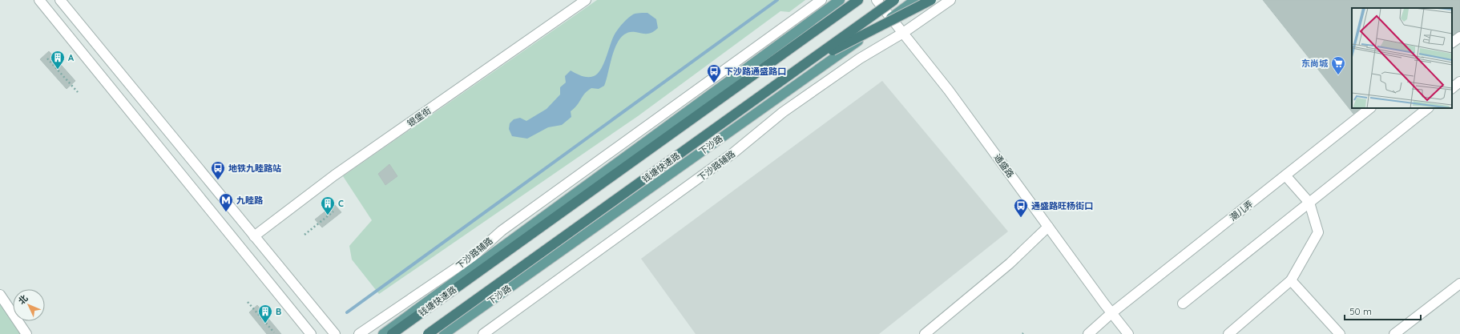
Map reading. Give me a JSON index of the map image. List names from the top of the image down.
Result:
{
  "streets": {
    "highway": ["钱塘快速路"],
    "main road": ["下沙路"],
    "street": [
      "银堡街",
      "下沙路辅路",
      "通盛路",
      "潮儿弄"
    ]
  },
  "crossings": [
    ["下沙路", "通盛路"],
    ["下沙路辅路", "通盛路"],
    ["通盛路", "潮儿弄"]
  ],
  "places": {
    "building": ["A", "C", "B"],
    "supermarket": ["东尚城"],
    "bus stop": ["下沙路通盛路口", "地铁九睦路站", "通盛路旺杨街口"],
    "metro station": ["九睦路"]
  },
  "scale_bar": "50 m",
  "north": "top left"
}
